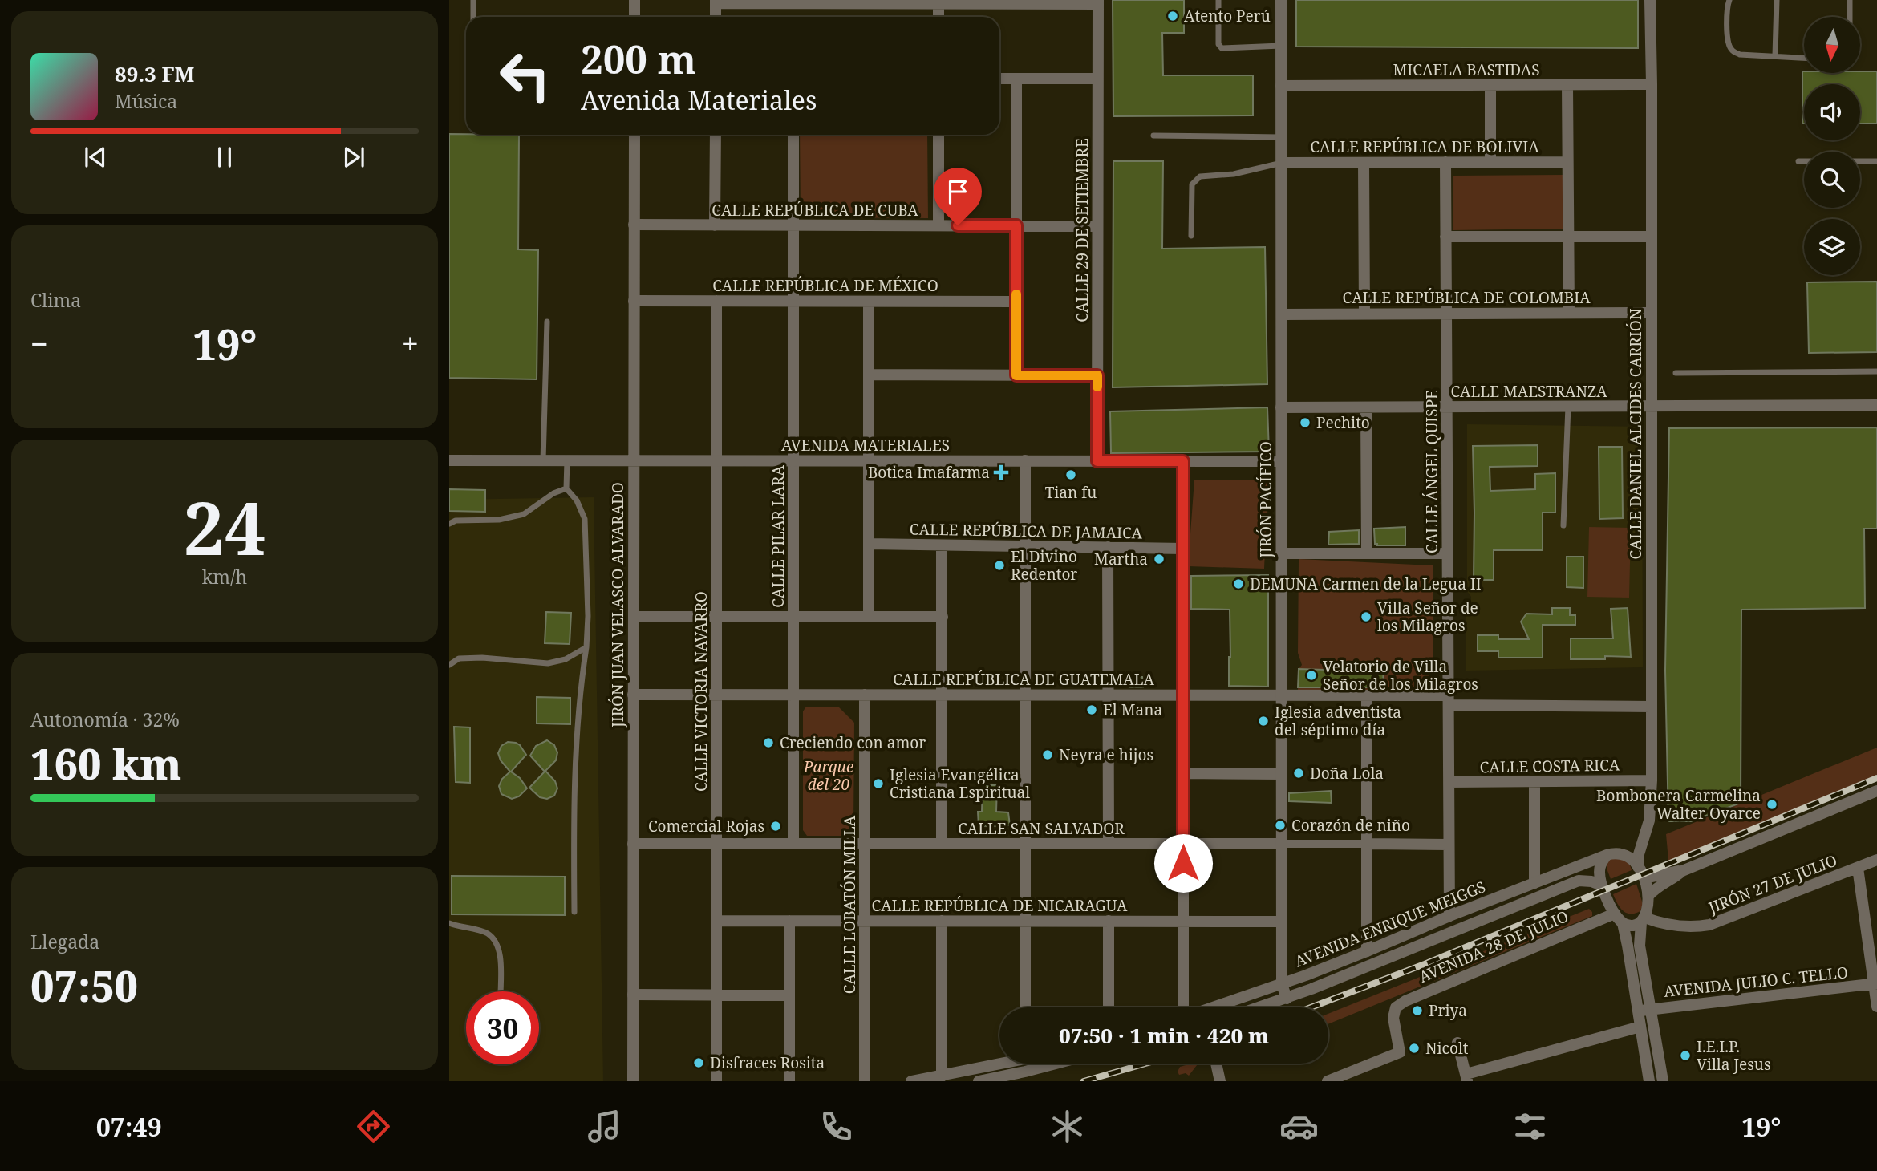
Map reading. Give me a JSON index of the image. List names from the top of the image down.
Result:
{
  "streets": {
    "street": [
      "MICAELA BASTIDAS",
      "CALLE REPÚBLICA DE BOLIVIA",
      "CALLE REPÚBLICA DE CUBA",
      "CALLE 29 DE SETIEMBRE",
      "CALLE REPÚBLICA DE MÉXICO",
      "CALLE REPÚBLICA DE COLOMBIA",
      "CALLE MAESTRANZA",
      "CALLE DANIEL ALCIDES CARRIÓN",
      "AVENIDA MATERIALES",
      "CALLE ÁNGEL QUISPE",
      "JIRÓN PACÍFICO",
      "CALLE REPÚBLICA DE JAMAICA",
      "CALLE PILAR LARA",
      "JIRÓN JUAN VELASCO ALVARADO",
      "CALLE REPÚBLICA DE GUATEMALA",
      "CALLE VICTORIA NAVARRO",
      "CALLE COSTA RICA",
      "CALLE SAN SALVADOR",
      "JIRÓN 27 DE JULIO",
      "CALLE LOBATÓN MILLA",
      "CALLE REPÚBLICA DE NICARAGUA",
      "AVENIDA ENRIQUE MEIGGS",
      "AVENIDA 28 DE JULIO",
      "AVENIDA JULIO C. TELLO"
    ]
  },
  "crossings": [
    ["MICAELA BASTIDAS", "CALLE DANIEL ALCIDES CARRIÓN"],
    ["MICAELA BASTIDAS", "JIRÓN PACÍFICO"],
    ["CALLE REPÚBLICA DE BOLIVIA", "CALLE ÁNGEL QUISPE"],
    ["CALLE REPÚBLICA DE BOLIVIA", "JIRÓN PACÍFICO"],
    ["CALLE REPÚBLICA DE CUBA", "CALLE 29 DE SETIEMBRE"],
    ["CALLE REPÚBLICA DE CUBA", "CALLE PILAR LARA"],
    ["CALLE REPÚBLICA DE CUBA", "JIRÓN JUAN VELASCO ALVARADO"],
    ["CALLE 29 DE SETIEMBRE", "AVENIDA MATERIALES"],
    ["CALLE REPÚBLICA DE MÉXICO", "CALLE PILAR LARA"],
    ["CALLE REPÚBLICA DE MÉXICO", "JIRÓN JUAN VELASCO ALVARADO"],
    ["CALLE REPÚBLICA DE MÉXICO", "CALLE VICTORIA NAVARRO"],
    ["CALLE REPÚBLICA DE COLOMBIA", "CALLE DANIEL ALCIDES CARRIÓN"],
    ["CALLE REPÚBLICA DE COLOMBIA", "CALLE ÁNGEL QUISPE"],
    ["CALLE REPÚBLICA DE COLOMBIA", "JIRÓN PACÍFICO"],
    ["CALLE MAESTRANZA", "CALLE DANIEL ALCIDES CARRIÓN"],
    ["CALLE MAESTRANZA", "CALLE ÁNGEL QUISPE"],
    ["CALLE MAESTRANZA", "JIRÓN PACÍFICO"],
    ["CALLE DANIEL ALCIDES CARRIÓN", "CALLE REPÚBLICA DE GUATEMALA"],
    ["CALLE DANIEL ALCIDES CARRIÓN", "CALLE COSTA RICA"],
    ["AVENIDA MATERIALES", "JIRÓN PACÍFICO"],
    ["AVENIDA MATERIALES", "CALLE PILAR LARA"],
    ["AVENIDA MATERIALES", "JIRÓN JUAN VELASCO ALVARADO"],
    ["AVENIDA MATERIALES", "CALLE VICTORIA NAVARRO"],
    ["CALLE ÁNGEL QUISPE", "CALLE REPÚBLICA DE GUATEMALA"],
    ["CALLE ÁNGEL QUISPE", "CALLE COSTA RICA"],
    ["CALLE ÁNGEL QUISPE", "CALLE SAN SALVADOR"],
    ["CALLE ÁNGEL QUISPE", "AVENIDA ENRIQUE MEIGGS"],
    ["JIRÓN PACÍFICO", "CALLE REPÚBLICA DE GUATEMALA"],
    ["JIRÓN PACÍFICO", "CALLE SAN SALVADOR"],
    ["JIRÓN PACÍFICO", "CALLE REPÚBLICA DE NICARAGUA"],
    ["JIRÓN PACÍFICO", "AVENIDA ENRIQUE MEIGGS"],
    ["CALLE PILAR LARA", "CALLE REPÚBLICA DE GUATEMALA"],
    ["CALLE PILAR LARA", "CALLE SAN SALVADOR"],
    ["JIRÓN JUAN VELASCO ALVARADO", "CALLE REPÚBLICA DE GUATEMALA"],
    ["JIRÓN JUAN VELASCO ALVARADO", "CALLE SAN SALVADOR"],
    ["CALLE REPÚBLICA DE GUATEMALA", "CALLE VICTORIA NAVARRO"],
    ["CALLE REPÚBLICA DE GUATEMALA", "CALLE LOBATÓN MILLA"],
    ["CALLE VICTORIA NAVARRO", "CALLE SAN SALVADOR"],
    ["CALLE VICTORIA NAVARRO", "CALLE REPÚBLICA DE NICARAGUA"],
    ["CALLE SAN SALVADOR", "CALLE LOBATÓN MILLA"],
    ["CALLE LOBATÓN MILLA", "CALLE REPÚBLICA DE NICARAGUA"]
  ],
  "parks": ["Parque del 20"],
  "places": {
    "other": [
      "Atento Perú",
      "Pechito",
      "Tian fu",
      "Martha",
      "El Divino Redentor",
      "DEMUNA Carmen de la Legua II",
      "Villa Señor de los Milagros",
      "Velatorio de Villa Señor de los Milagros",
      "El Mana",
      "Iglesia adventista del séptimo día",
      "Creciendo con amor",
      "Neyra e hijos",
      "Doña Lola",
      "Iglesia Evangélica Cristiana Espiritual",
      "Bombonera Carmelina Walter Oyarce",
      "Corazón de niño",
      "Comercial Rojas",
      "Priya",
      "Nicolt",
      "I.E.I.P. Villa Jesus",
      "Disfraces Rosita"
    ],
    "health": ["Botica Imafarma"]
  },
  "north": "bottom",
  "page": {
    "turn": ["200 m", "Avenida Materiales"],
    "song": ["89.3 FM", "Música"],
    "tile": [
      "Clima",
      ["24", "km/h"],
      ["Autonomía · 32%", "160 km"],
      ["Llegada", "07:50"]
    ],
    "heat": ["−", "19°", "+"],
    "limit": "30",
    "trip": "07:50 · 1 min · 420 m",
    "tabs": ["07:49", "19°"]
  }
}
